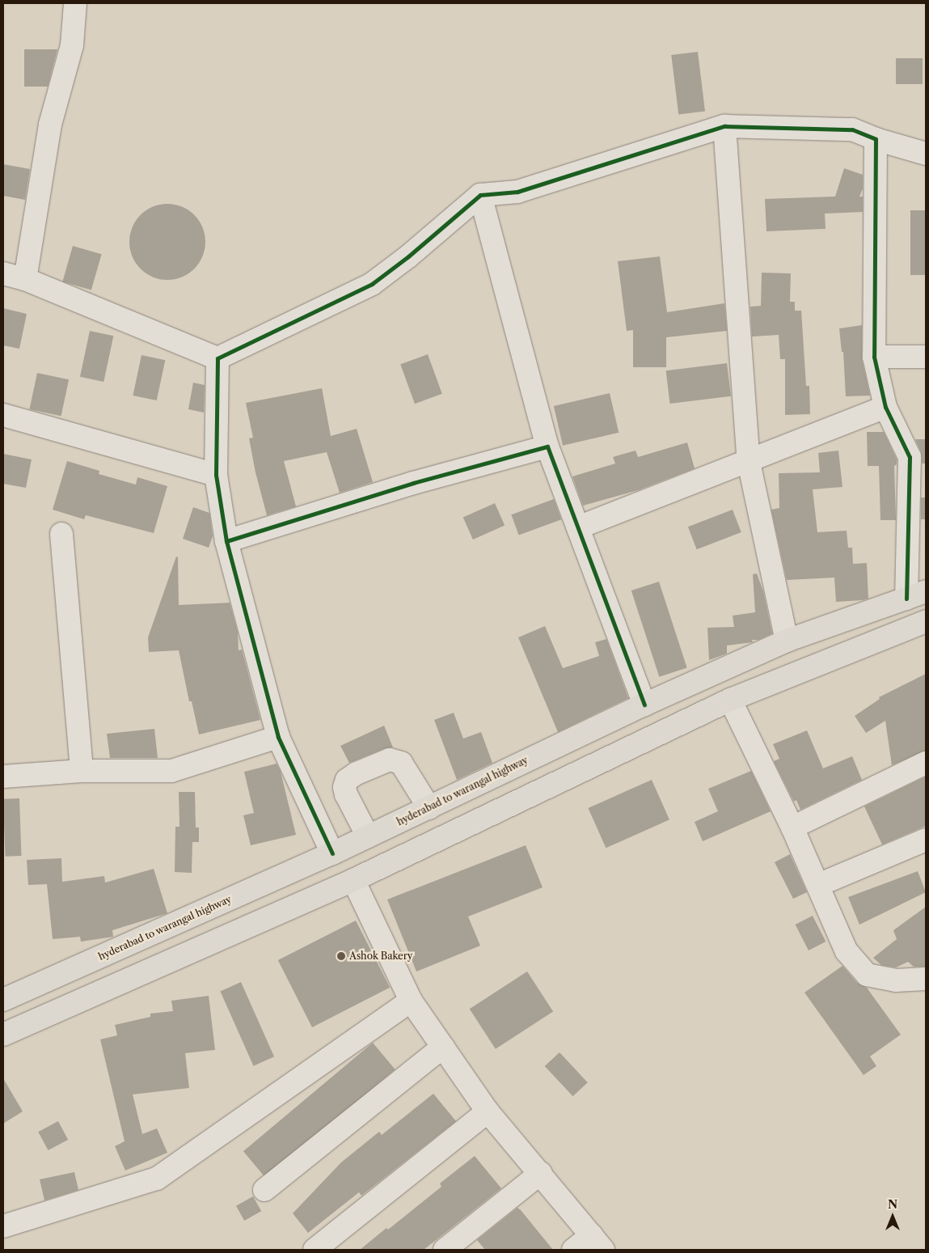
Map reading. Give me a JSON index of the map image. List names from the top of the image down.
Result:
{
  "streets": {
    "main road": ["hyderabad to warangal highway"]
  },
  "places": ["Ashok Bakery"],
  "north": "top"
}
